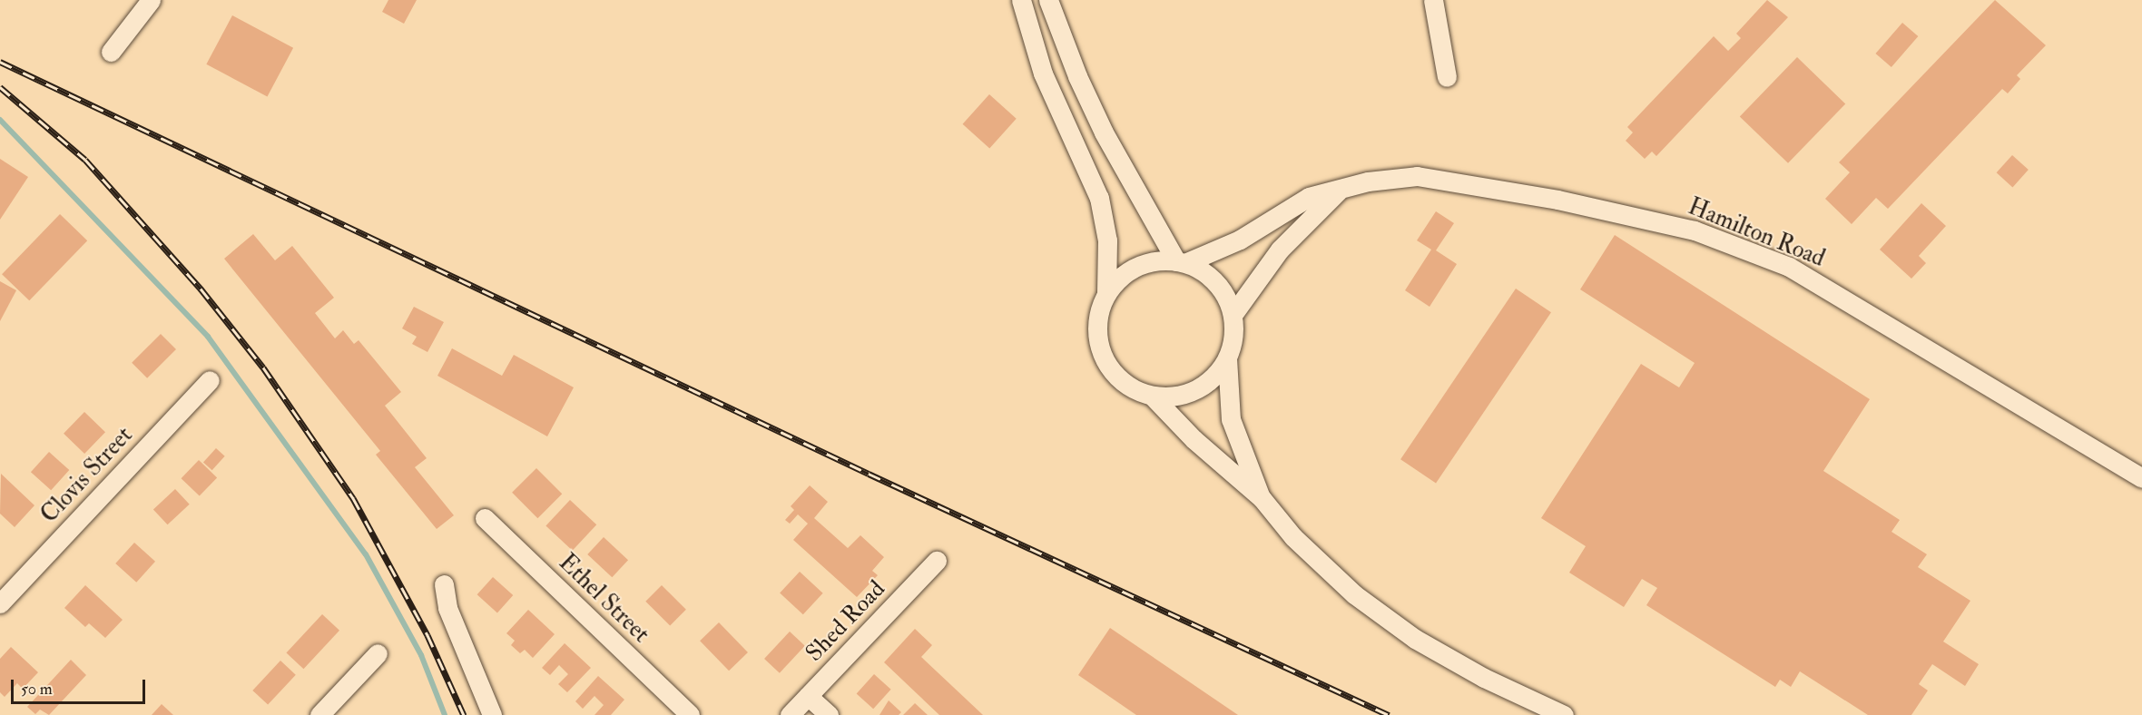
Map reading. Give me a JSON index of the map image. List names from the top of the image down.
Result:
{
  "streets": {
    "street": [
      "Hamilton Road",
      "Clovis Street",
      "Ethel Street",
      "Shed Road"
    ]
  },
  "scale_bar": "50 m"
}
